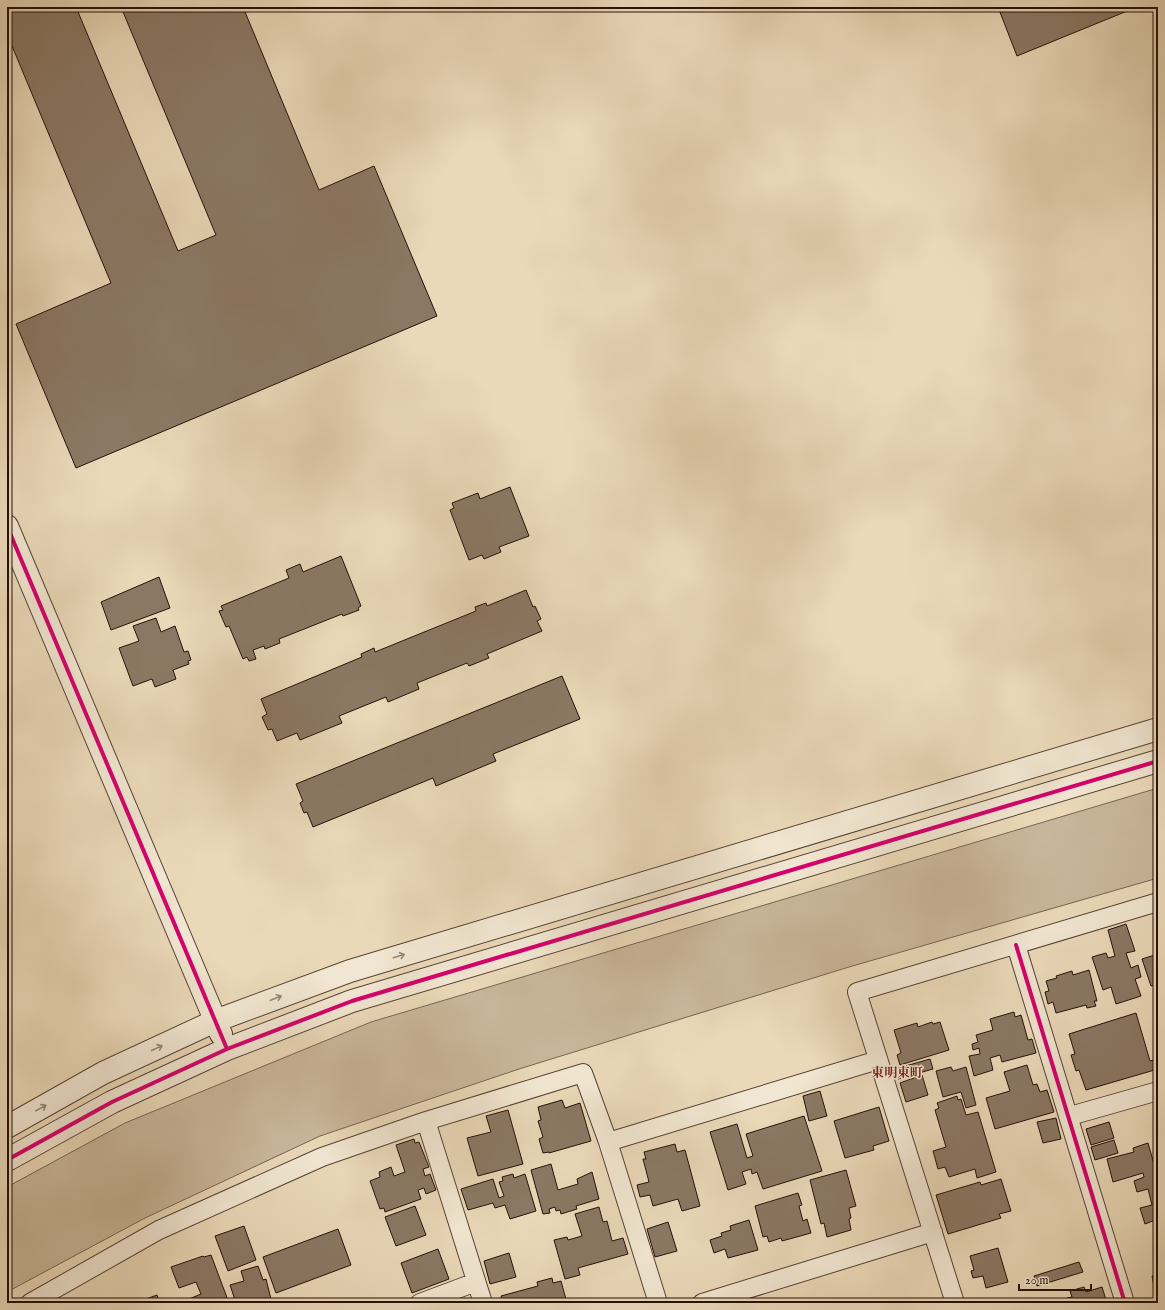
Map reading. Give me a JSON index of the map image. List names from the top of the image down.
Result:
{
  "districts": ["東明東町"],
  "scale_bar": "20 m"
}
